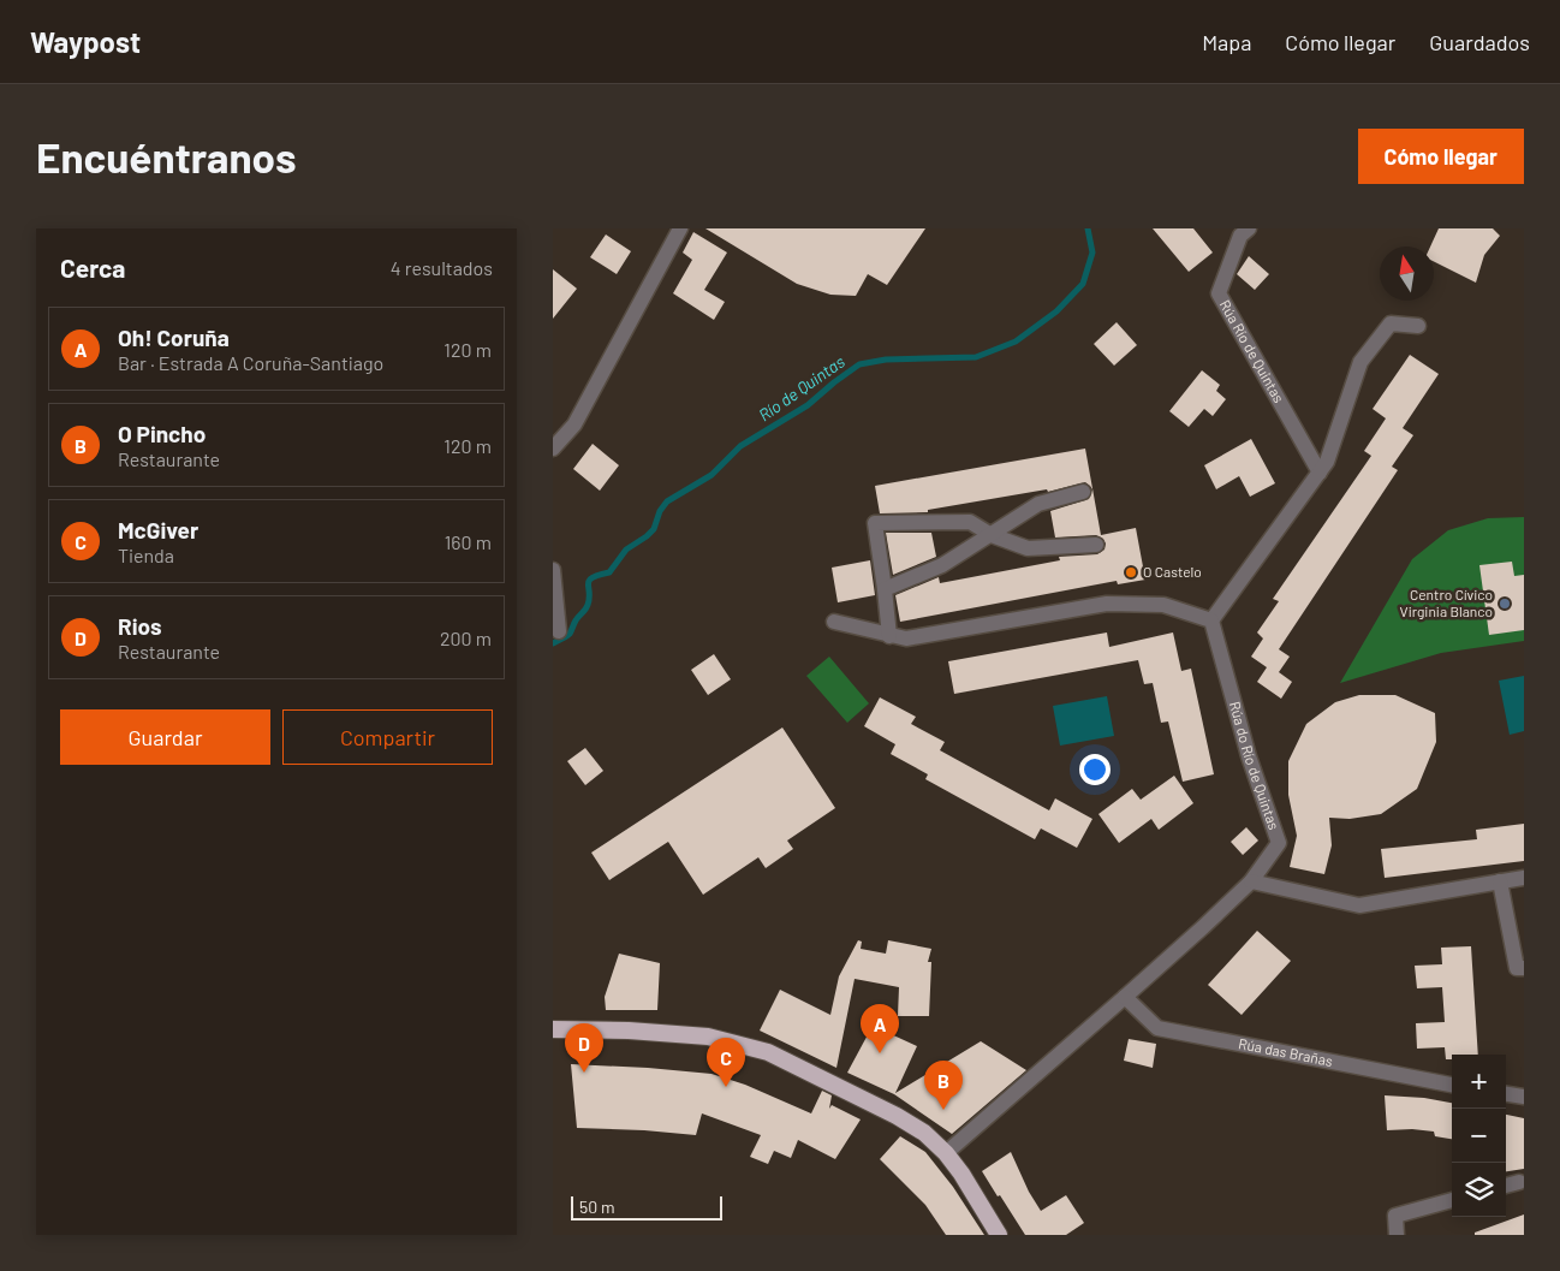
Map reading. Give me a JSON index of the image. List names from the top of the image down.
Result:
{
  "streets": {
    "street": ["Rúa Río de Quintas", "Rúa do Río de Quintas", "Rúa das Brañas"]
  },
  "crossings": [
    ["Rúa do Río de Quintas", "Rúa das Brañas"]
  ],
  "water": ["Río de Quintas"],
  "places": ["O Castelo", "Centro Cívico Virginia Blanco"],
  "scale_bar": "50 m",
  "north": "top",
  "page": {
    "header": "Waypost",
    "nav": ["Mapa", "Cómo llegar", "Guardados"],
    "buttons": [
      "Cómo llegar",
      ["Guardar", "Compartir"]
    ],
    "title": "Encuéntranos",
    "heading": ["Cerca", "4 resultados"],
    "list": [
      {
        "mark": "A",
        "name": "Oh! Coruña",
        "note": "Bar · Estrada A Coruña-Santiago",
        "value": "120 m"
      },
      {
        "mark": "B",
        "name": "O Pincho",
        "note": "Restaurante",
        "value": "120 m"
      },
      {
        "mark": "C",
        "name": "McGiver",
        "note": "Tienda",
        "value": "160 m"
      },
      {
        "mark": "D",
        "name": "Rios",
        "note": "Restaurante",
        "value": "200 m"
      }
    ],
    "pins": [
      "A",
      "D",
      "C",
      "B"
    ],
    "map_buttons": ["+", "−"],
    "scale": "50 m"
  }
}
